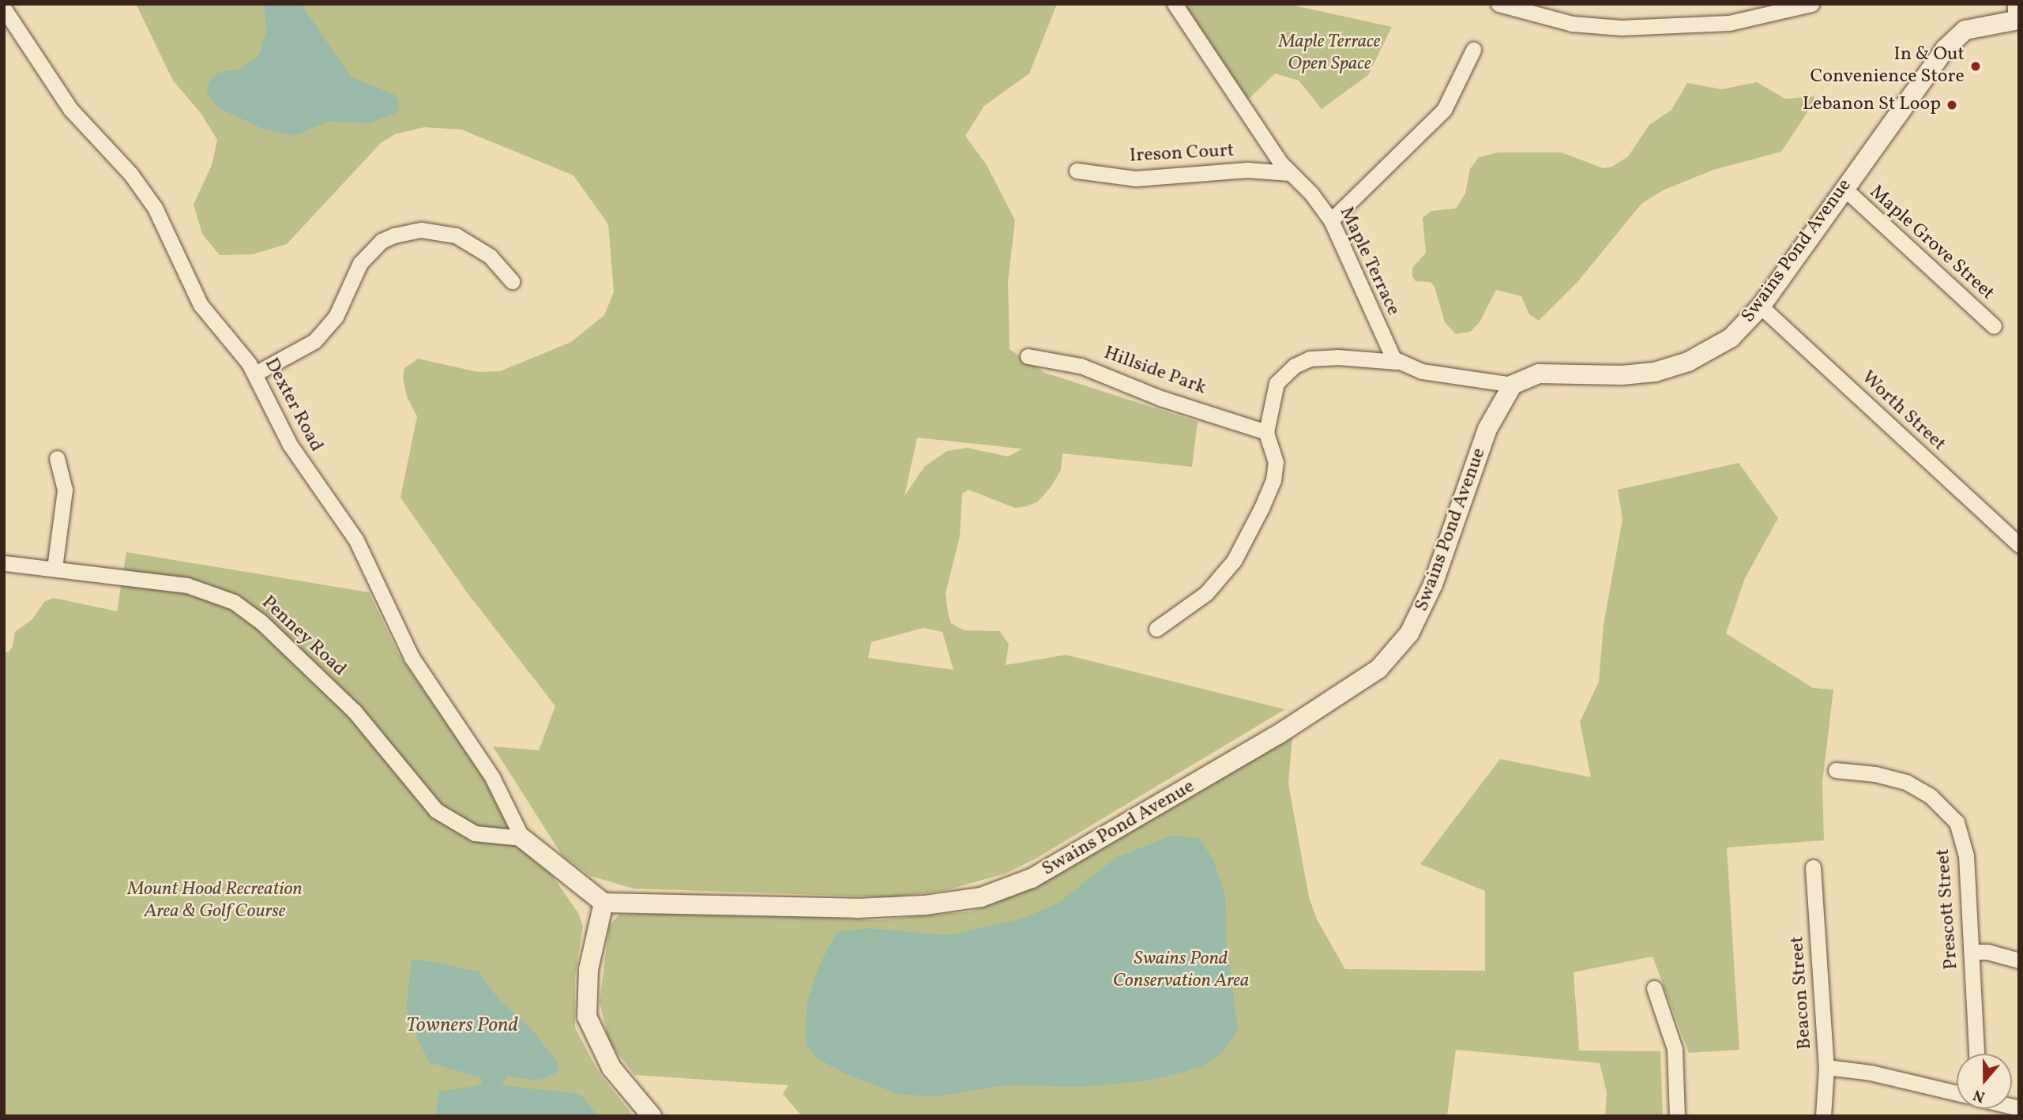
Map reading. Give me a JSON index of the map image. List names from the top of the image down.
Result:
{
  "streets": {
    "street": [
      "Ireson Court",
      "Maple Grove Street",
      "Swains Pond Avenue",
      "Maple Terrace",
      "Hillside Park",
      "Dexter Road",
      "Worth Street",
      "Penney Road",
      "Prescott Street",
      "Beacon Street"
    ]
  },
  "crossings": [
    ["Ireson Court", "Maple Terrace"],
    ["Maple Grove Street", "Swains Pond Avenue"],
    ["Swains Pond Avenue", "Worth Street"],
    ["Dexter Road", "Penney Road"]
  ],
  "water": ["Towners Pond"],
  "parks": ["Maple Terrace Open Space", "Mount Hood Recreation Area & Golf Course", "Swains Pond Conservation Area"],
  "places": ["In & Out Convenience Store", "Lebanon St Loop"],
  "north": "bottom"
}
